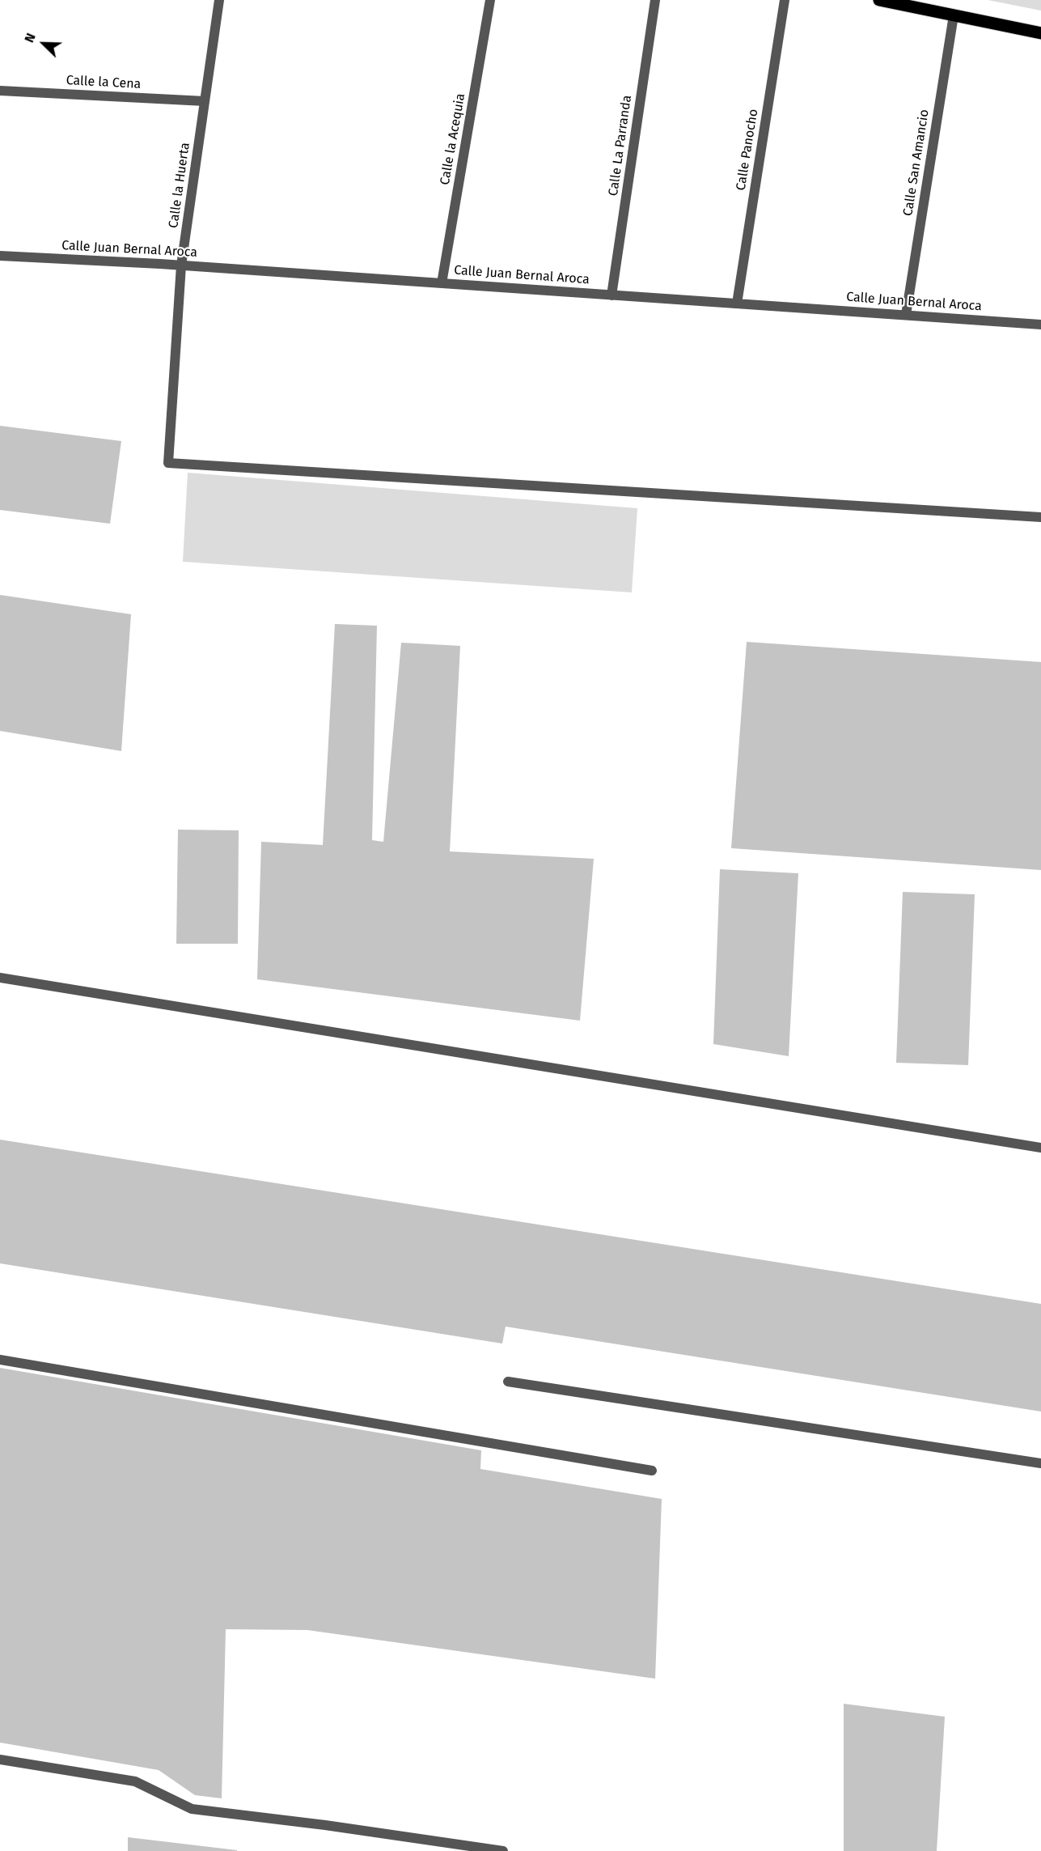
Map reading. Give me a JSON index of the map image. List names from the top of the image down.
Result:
{
  "streets": {
    "street": [
      "Calle la Cena",
      "Calle la Acequia",
      "Calle La Parranda",
      "Calle Panocho",
      "Calle San Amancio",
      "Calle la Huerta",
      "Calle Juan Bernal Aroca"
    ]
  },
  "crossings": [
    ["Calle la Cena", "Calle la Huerta"],
    ["Calle la Acequia", "Calle Juan Bernal Aroca"],
    ["Calle La Parranda", "Calle Juan Bernal Aroca"],
    ["Calle Panocho", "Calle Juan Bernal Aroca"],
    ["Calle San Amancio", "Calle Juan Bernal Aroca"],
    ["Calle la Huerta", "Calle Juan Bernal Aroca"]
  ],
  "north": "top left"
}
